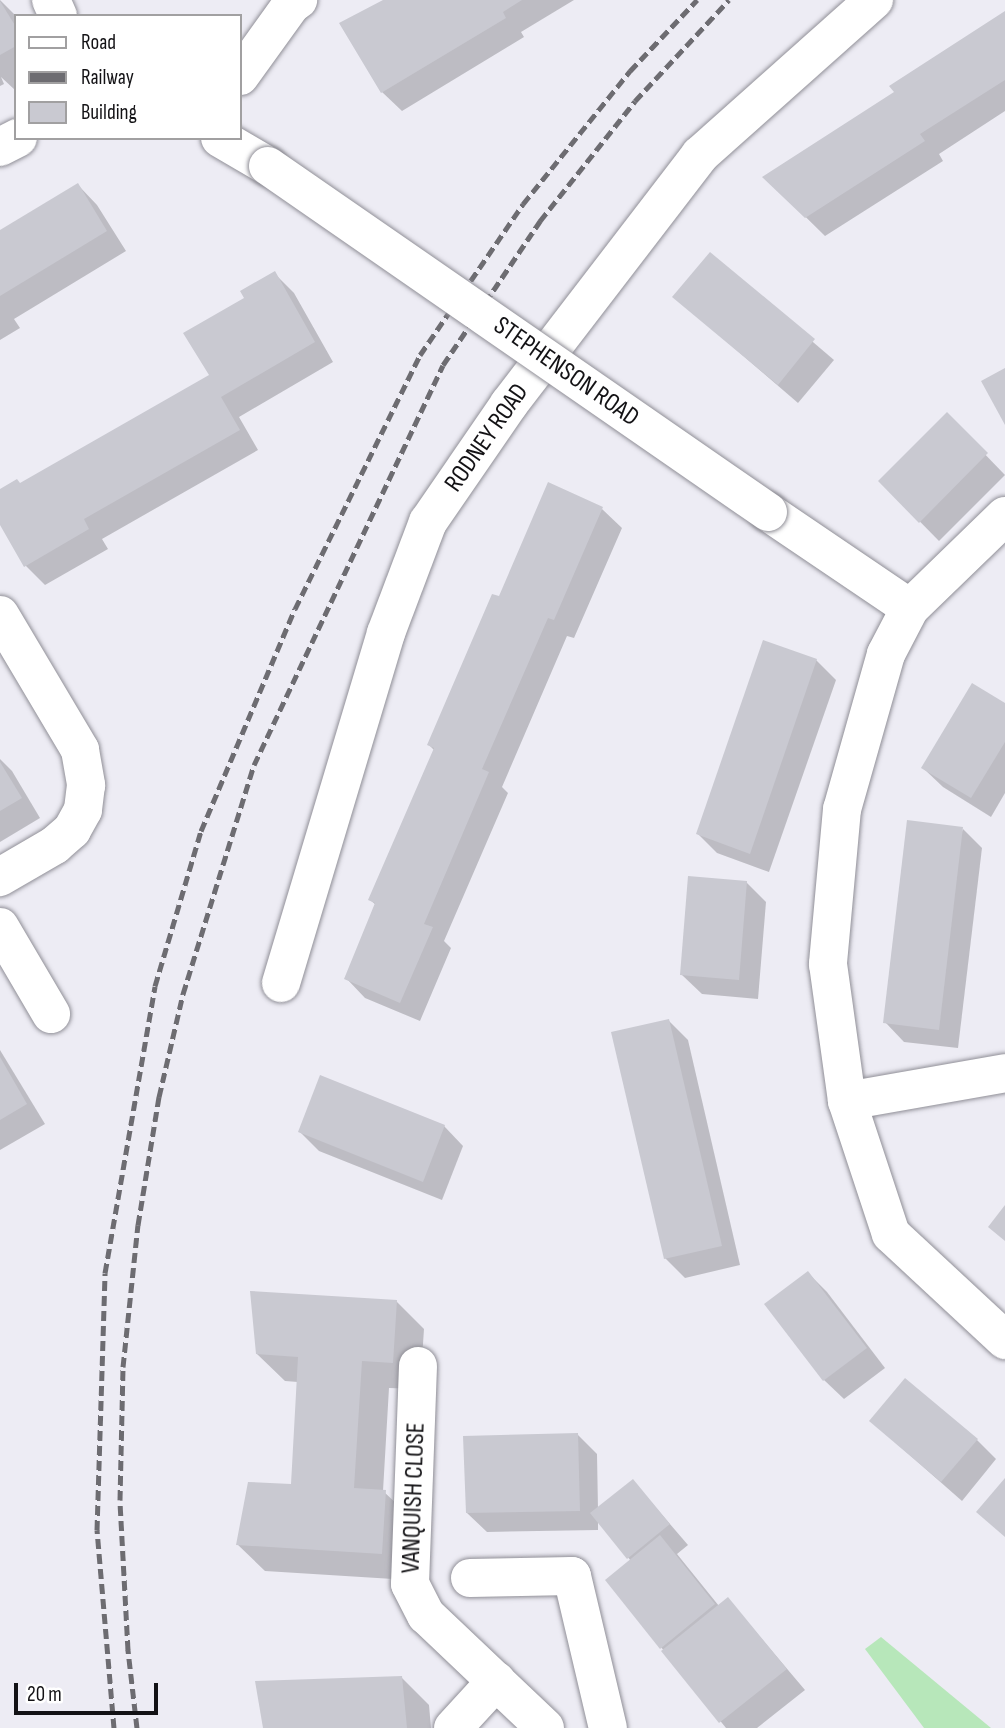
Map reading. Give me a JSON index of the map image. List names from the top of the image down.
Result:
{
  "streets": {
    "street": ["STEPHENSON ROAD", "RODNEY ROAD", "VANQUISH CLOSE"]
  },
  "legend": ["Road", "Railway", "Building"],
  "scale_bar": "20 m"
}
